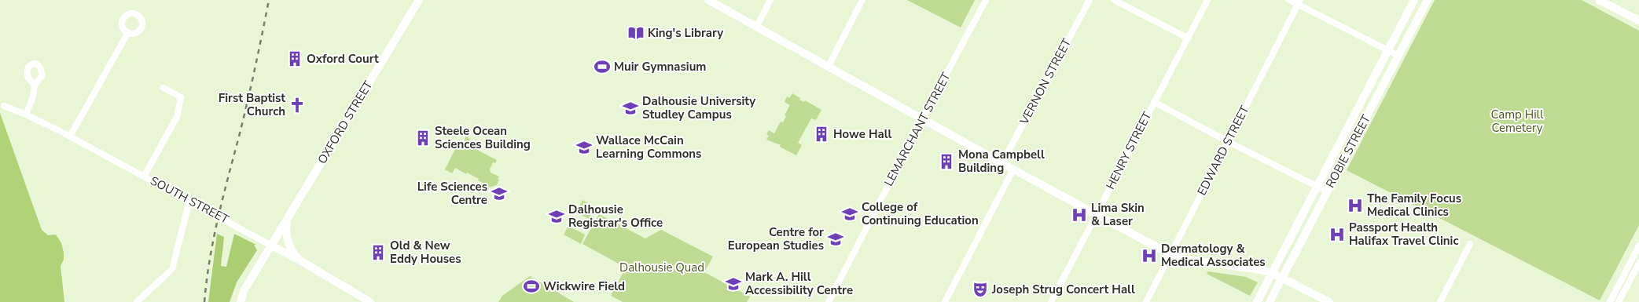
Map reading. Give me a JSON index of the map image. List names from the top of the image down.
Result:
{
  "streets": {
    "main road": ["OXFORD STREET", "ROBIE STREET", "SOUTH STREET"],
    "street": [
      "VERNON STREET",
      "LEMARCHANT STREET",
      "HENRY STREET",
      "EDWARD STREET"
    ]
  },
  "crossings": [
    ["OXFORD STREET", "SOUTH STREET"]
  ],
  "parks": ["Camp Hill Cemetery", "Dalhousie Quad"],
  "places": {
    "library": ["King's Library"],
    "building": [
      "Oxford Court",
      "Howe Hall",
      "Steele Ocean Sciences Building",
      "Mona Campbell Building",
      "Old & New Eddy Houses"
    ],
    "sports": ["Muir Gymnasium", "Wickwire Field"],
    "church": ["First Baptist Church"],
    "school or university": [
      "Dalhousie University Studley Campus",
      "Wallace McCain Learning Commons",
      "Life Sciences Centre",
      "College of Continuing Education",
      "Dalhousie Registrar's Office",
      "Centre for European Studies",
      "Mark A. Hill Accessibility Centre"
    ],
    "hospital": [
      "The Family Focus Medical Clinics",
      "Lima Skin & Laser",
      "Passport Health Halifax Travel Clinic",
      "Dermatology & Medical Associates"
    ],
    "theatre": ["Joseph Strug Concert Hall"]
  }
}
